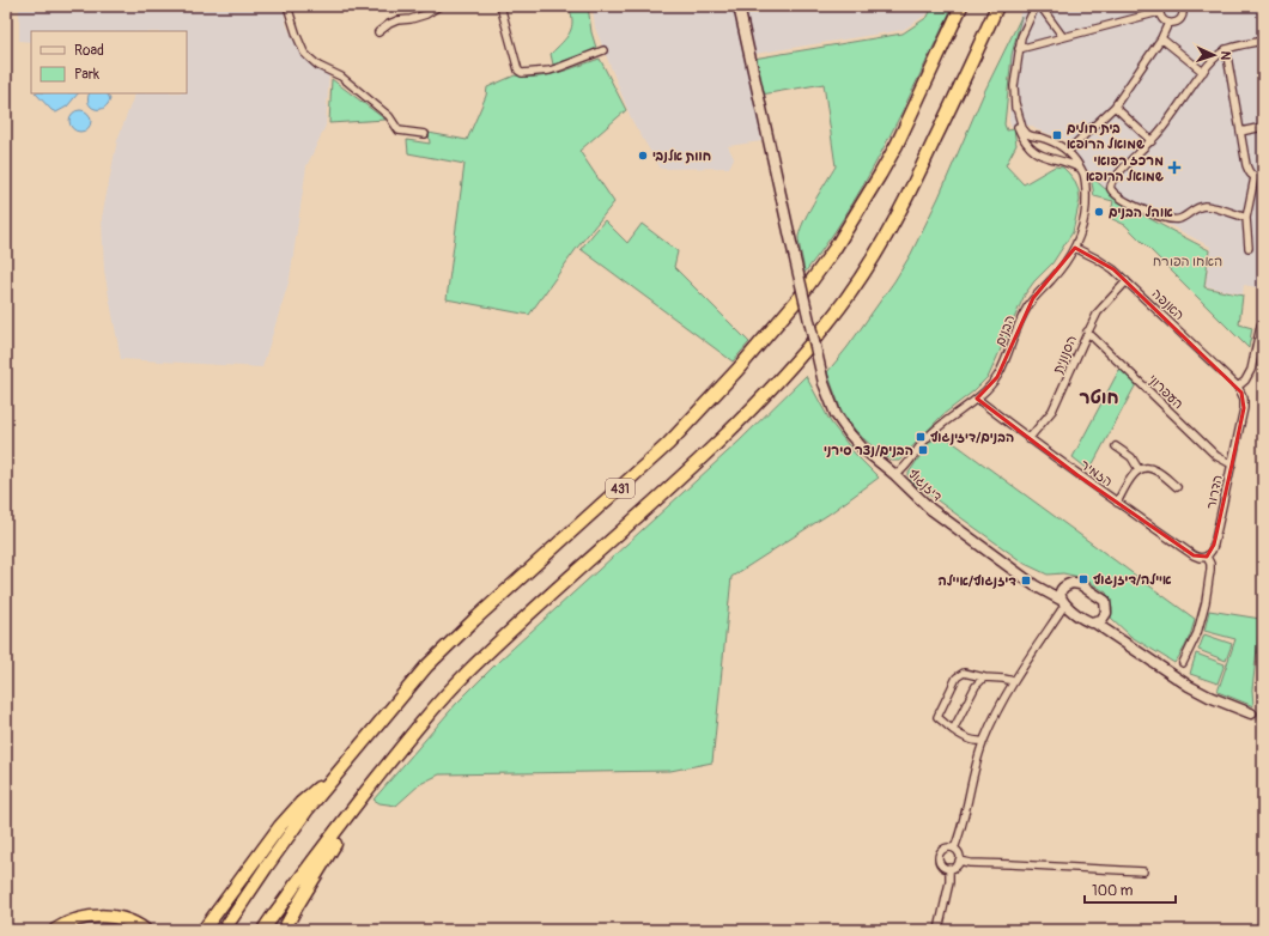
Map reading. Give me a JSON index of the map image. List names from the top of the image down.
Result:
{
  "streets": {
    "highway": ["431"],
    "street": [
      "האנפה",
      "הבנים",
      "הסנונית",
      "העפרוני",
      "הזמיר",
      "דיזנגוף",
      "הדרור"
    ]
  },
  "crossings": [
    ["האנפה", "הבנים"],
    ["האנפה", "הסנונית"],
    ["האנפה", "הדרור"],
    ["הבנים", "הזמיר"],
    ["הבנים", "דיזנגוף"],
    ["הסנונית", "העפרוני"],
    ["הסנונית", "הזמיר"],
    ["העפרוני", "הדרור"],
    ["הזמיר", "הדרור"]
  ],
  "districts": ["חוטר"],
  "parks": ["האחו הפורח"],
  "places": {
    "transit": [
      "בית חולים שמואל הרופא",
      "הבנים/דיזינגוף",
      "הבנים/נצר סירני",
      "איילה/דיזנגוף",
      "דיזנגוף/איילה"
    ],
    "other": ["חוות אלנבי", "אוהל הבנים"],
    "health": ["מרכז רפואי שמואל הרופא"]
  },
  "legend": ["Road", "Park"],
  "scale_bar": "100 m",
  "north": "right"
}
